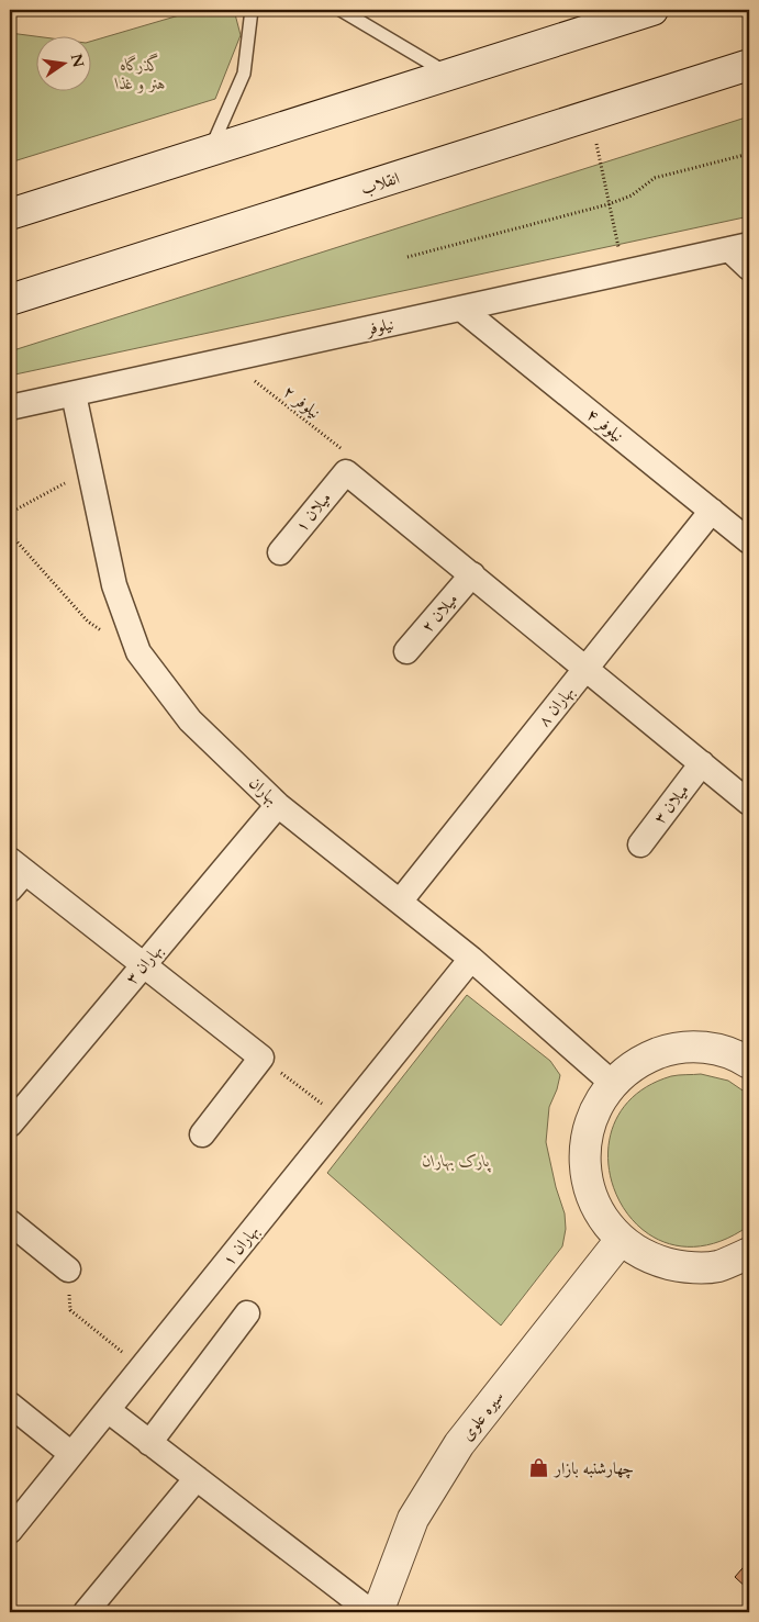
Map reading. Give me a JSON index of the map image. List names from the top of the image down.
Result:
{
  "streets": {
    "main road": ["انقلاب", "سیره علوی"],
    "street": [
      "نیلوفر",
      "نیلوفر ۴",
      "میلان ۱",
      "میلان ۲",
      "بهاران ۸",
      "بهاران",
      "میلان ۳",
      "بهاران ۳",
      "بهاران ۱"
    ],
    "path": ["نیلوفر ۲"]
  },
  "crossings": [
    ["نیلوفر", "نیلوفر ۲"],
    ["نیلوفر", "نیلوفر ۴"],
    ["نیلوفر", "بهاران"],
    ["نیلوفر ۲", "میلان ۱"],
    ["نیلوفر ۴", "بهاران ۸"],
    ["بهاران ۸", "بهاران"],
    ["بهاران", "بهاران ۳"],
    ["بهاران", "بهاران ۱"]
  ],
  "parks": ["گذرگاه هنر و غذا", "پارک بهاران"],
  "places": {
    "shop": ["چهارشنبه بازار"]
  },
  "north": "right"
}
